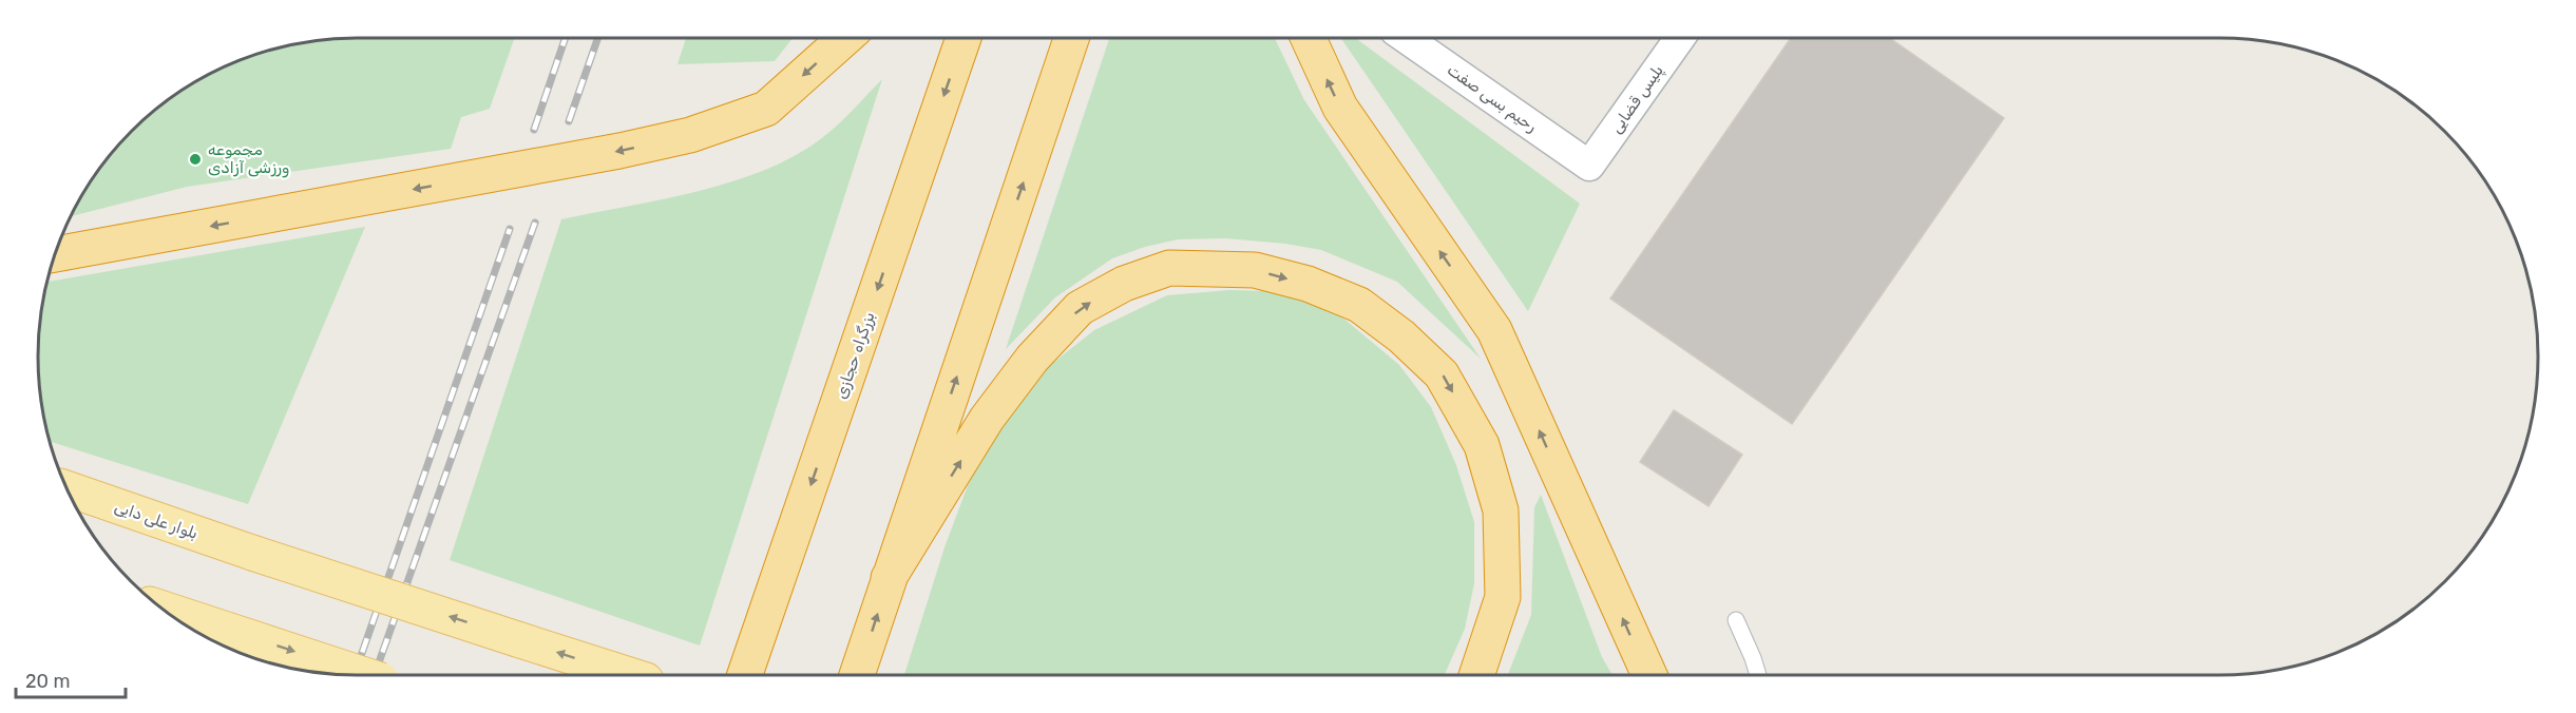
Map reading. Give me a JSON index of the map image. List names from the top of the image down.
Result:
{
  "streets": {
    "highway": ["بزرگراه حجازی"],
    "main road": ["بلوار علی دایی"],
    "street": ["رحیم بسی صفت", "پلیس قضایی"]
  },
  "crossings": [
    ["رحیم بسی صفت", "پلیس قضایی"]
  ],
  "places": ["مجموعه ورزشی آزادی"],
  "scale_bar": "20 m"
}
